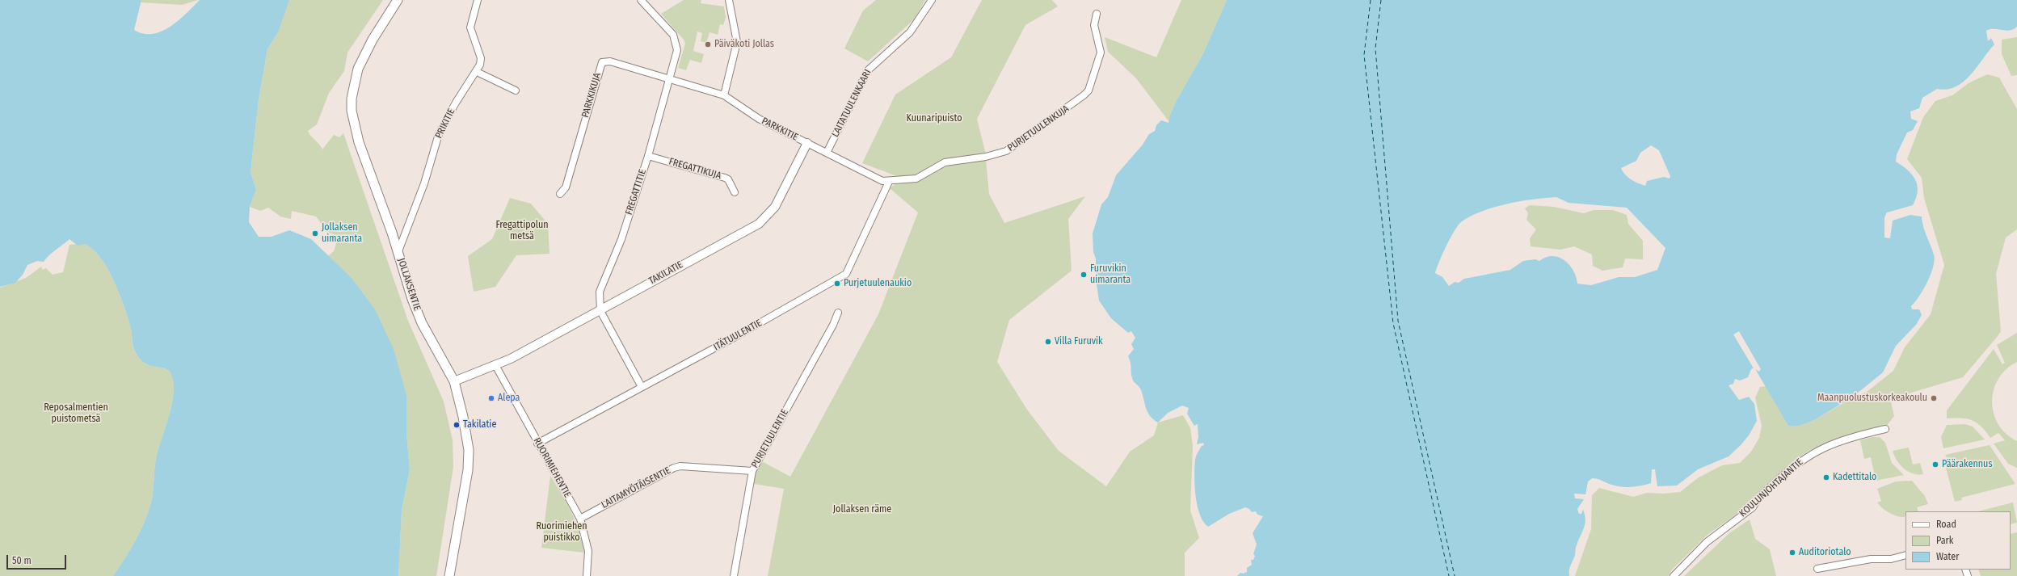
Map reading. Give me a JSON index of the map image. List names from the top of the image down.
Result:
{
  "streets": {
    "main road": ["JOLLAKSENTIE"],
    "street": [
      "PARKKIKUJA",
      "LAITATUULENKAARI",
      "PRIKITIE",
      "PURJETUULENKUJA",
      "PARKKITIE",
      "FREGATTIKUJA",
      "FREGATTITIE",
      "TAKILATIE",
      "ITÄTUULENTIE",
      "PURJETUULENTIE",
      "RUORIMIEHENTIE",
      "LAITAMYÖTÄISENTIE",
      "KOULUNJOHTAJANTIE"
    ]
  },
  "crossings": [
    ["PARKKIKUJA", "PARKKITIE"],
    ["PARKKIKUJA", "FREGATTITIE"],
    ["LAITATUULENKAARI", "PARKKITIE"],
    ["PRIKITIE", "JOLLAKSENTIE"],
    ["PURJETUULENKUJA", "PARKKITIE"],
    ["PURJETUULENKUJA", "ITÄTUULENTIE"],
    ["PARKKITIE", "FREGATTITIE"],
    ["PARKKITIE", "TAKILATIE"],
    ["PARKKITIE", "ITÄTUULENTIE"],
    ["FREGATTIKUJA", "FREGATTITIE"],
    ["FREGATTITIE", "TAKILATIE"],
    ["FREGATTITIE", "ITÄTUULENTIE"],
    ["TAKILATIE", "JOLLAKSENTIE"],
    ["TAKILATIE", "RUORIMIEHENTIE"],
    ["ITÄTUULENTIE", "RUORIMIEHENTIE"],
    ["PURJETUULENTIE", "LAITAMYÖTÄISENTIE"],
    ["RUORIMIEHENTIE", "LAITAMYÖTÄISENTIE"]
  ],
  "parks": [
    "Kuunaripuisto",
    "Fregattipolun metsä",
    "Reposalmentien puistometsä",
    "Jollaksen räme",
    "Ruorimiehen puistikko"
  ],
  "places": [
    "Päiväkoti Jollas",
    "Jollaksen uimaranta",
    "Furuvikin uimaranta",
    "Purjetuulenaukio",
    "Villa Furuvik",
    "Alepa",
    "Maanpuolustuskorkeakoulu",
    "Takilatie",
    "Päärakennus",
    "Kadettitalo",
    "Auditoriotalo"
  ],
  "legend": ["Road", "Park", "Water"],
  "scale_bar": "50 m"
}
